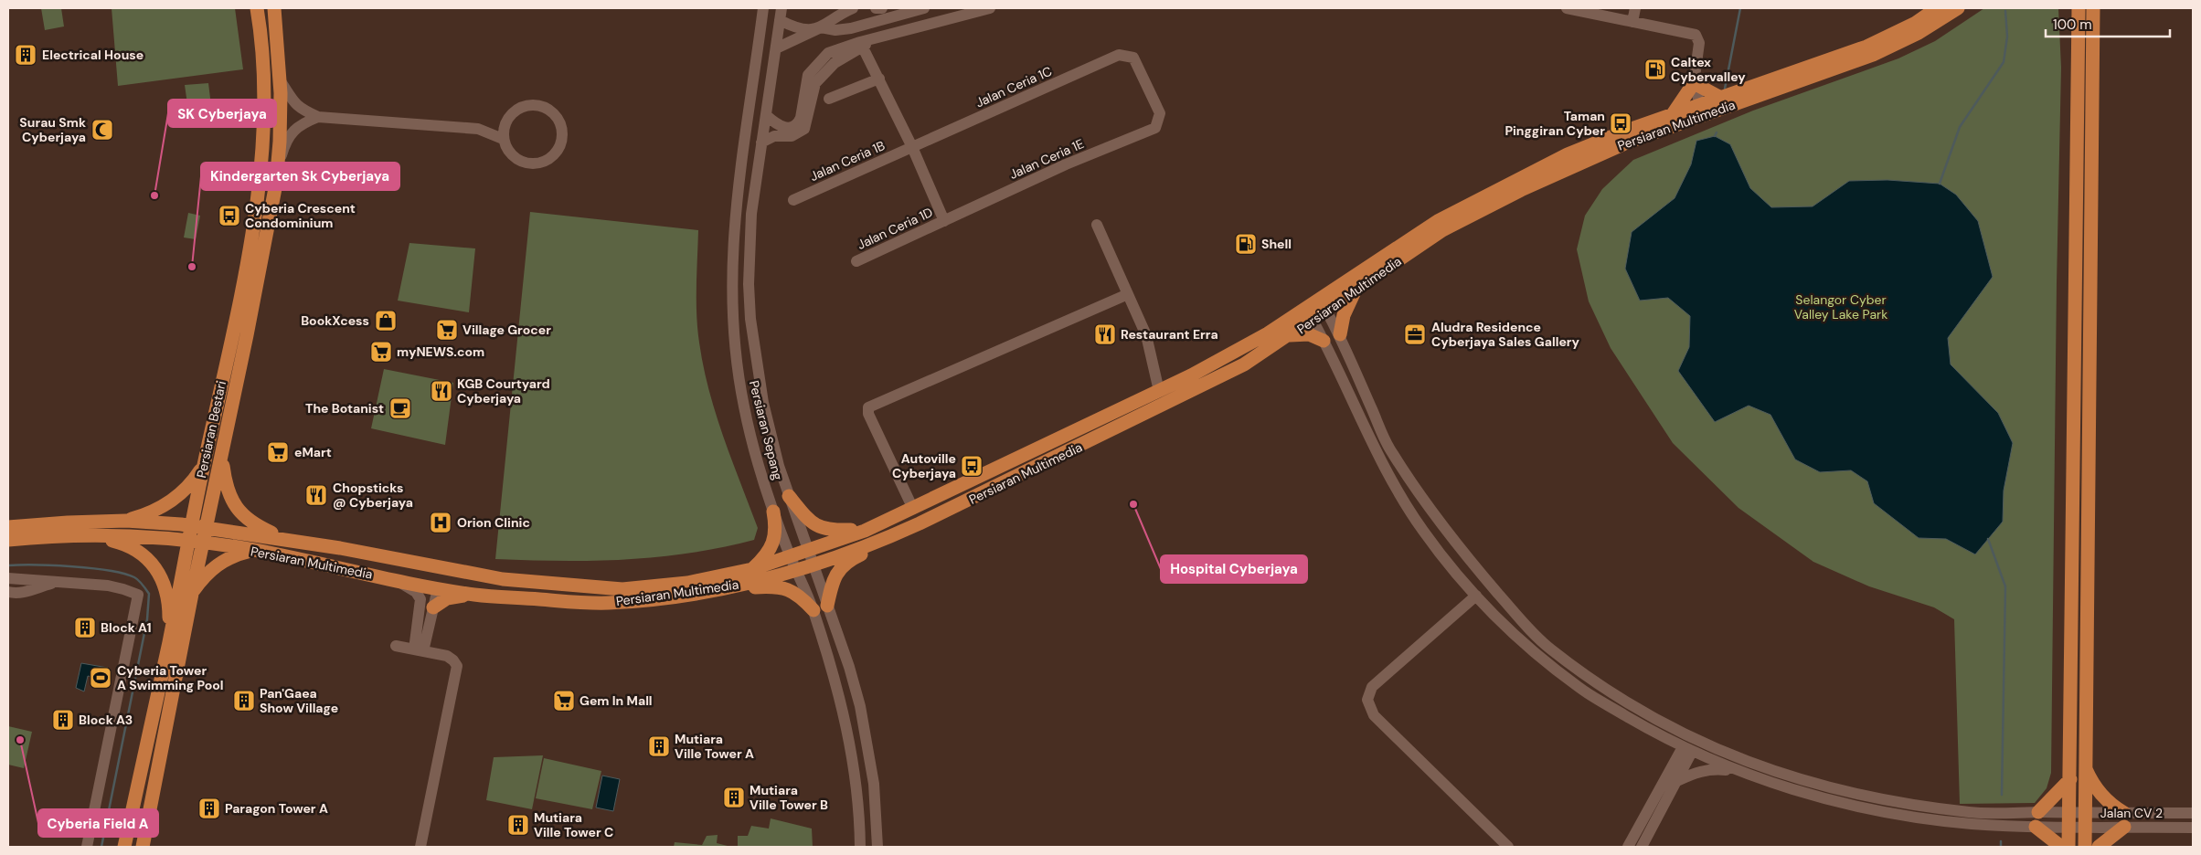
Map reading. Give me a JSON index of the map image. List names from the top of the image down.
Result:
{
  "streets": {
    "main road": ["Persiaran Multimedia", "Persiaran Bestari"],
    "street": [
      "Jalan Ceria 1C",
      "Jalan Ceria 1E",
      "Jalan Ceria 1B",
      "Jalan Ceria 1D",
      "Persiaran Sepang",
      "Jalan CV 2"
    ]
  },
  "crossings": [
    ["Jalan Ceria 1C", "Jalan Ceria 1E"],
    ["Jalan Ceria 1C", "Jalan Ceria 1B"],
    ["Persiaran Multimedia", "Persiaran Bestari"],
    ["Persiaran Multimedia", "Persiaran Sepang"],
    ["Jalan Ceria 1E", "Jalan Ceria 1D"]
  ],
  "parks": ["Selangor Cyber Valley Lake Park"],
  "places": {
    "building": [
      "Electrical House",
      "Block A1",
      "Pan'Gaea Show Village",
      "Block A3",
      "Mutiara Ville Tower A",
      "Mutiara Ville Tower B",
      "Paragon Tower A",
      "Mutiara Ville Tower C"
    ],
    "fuel station": ["Caltex Cybervalley", "Shell"],
    "bus stop": ["Taman Pinggiran Cyber", "Cyberia Crescent Condominium", "Autoville Cyberjaya"],
    "mosque": ["Surau Smk Cyberjaya"],
    "other": [
      "SK Cyberjaya",
      "Kindergarten Sk Cyberjaya",
      "Hospital Cyberjaya",
      "Cyberia Field A"
    ],
    "shop": ["BookXcess"],
    "supermarket": [
      "Village Grocer",
      "myNEWS.com",
      "eMart",
      "Gem In Mall"
    ],
    "restaurant": ["Restaurant Erra", "KGB Courtyard Cyberjaya", "Chopsticks @ Cyberjaya"],
    "office": ["Aludra Residence Cyberjaya Sales Gallery"],
    "cafe": ["The Botanist"],
    "hospital": ["Orion Clinic"],
    "sports": ["Cyberia Tower A Swimming Pool"]
  },
  "scale_bar": "100 m"
}
